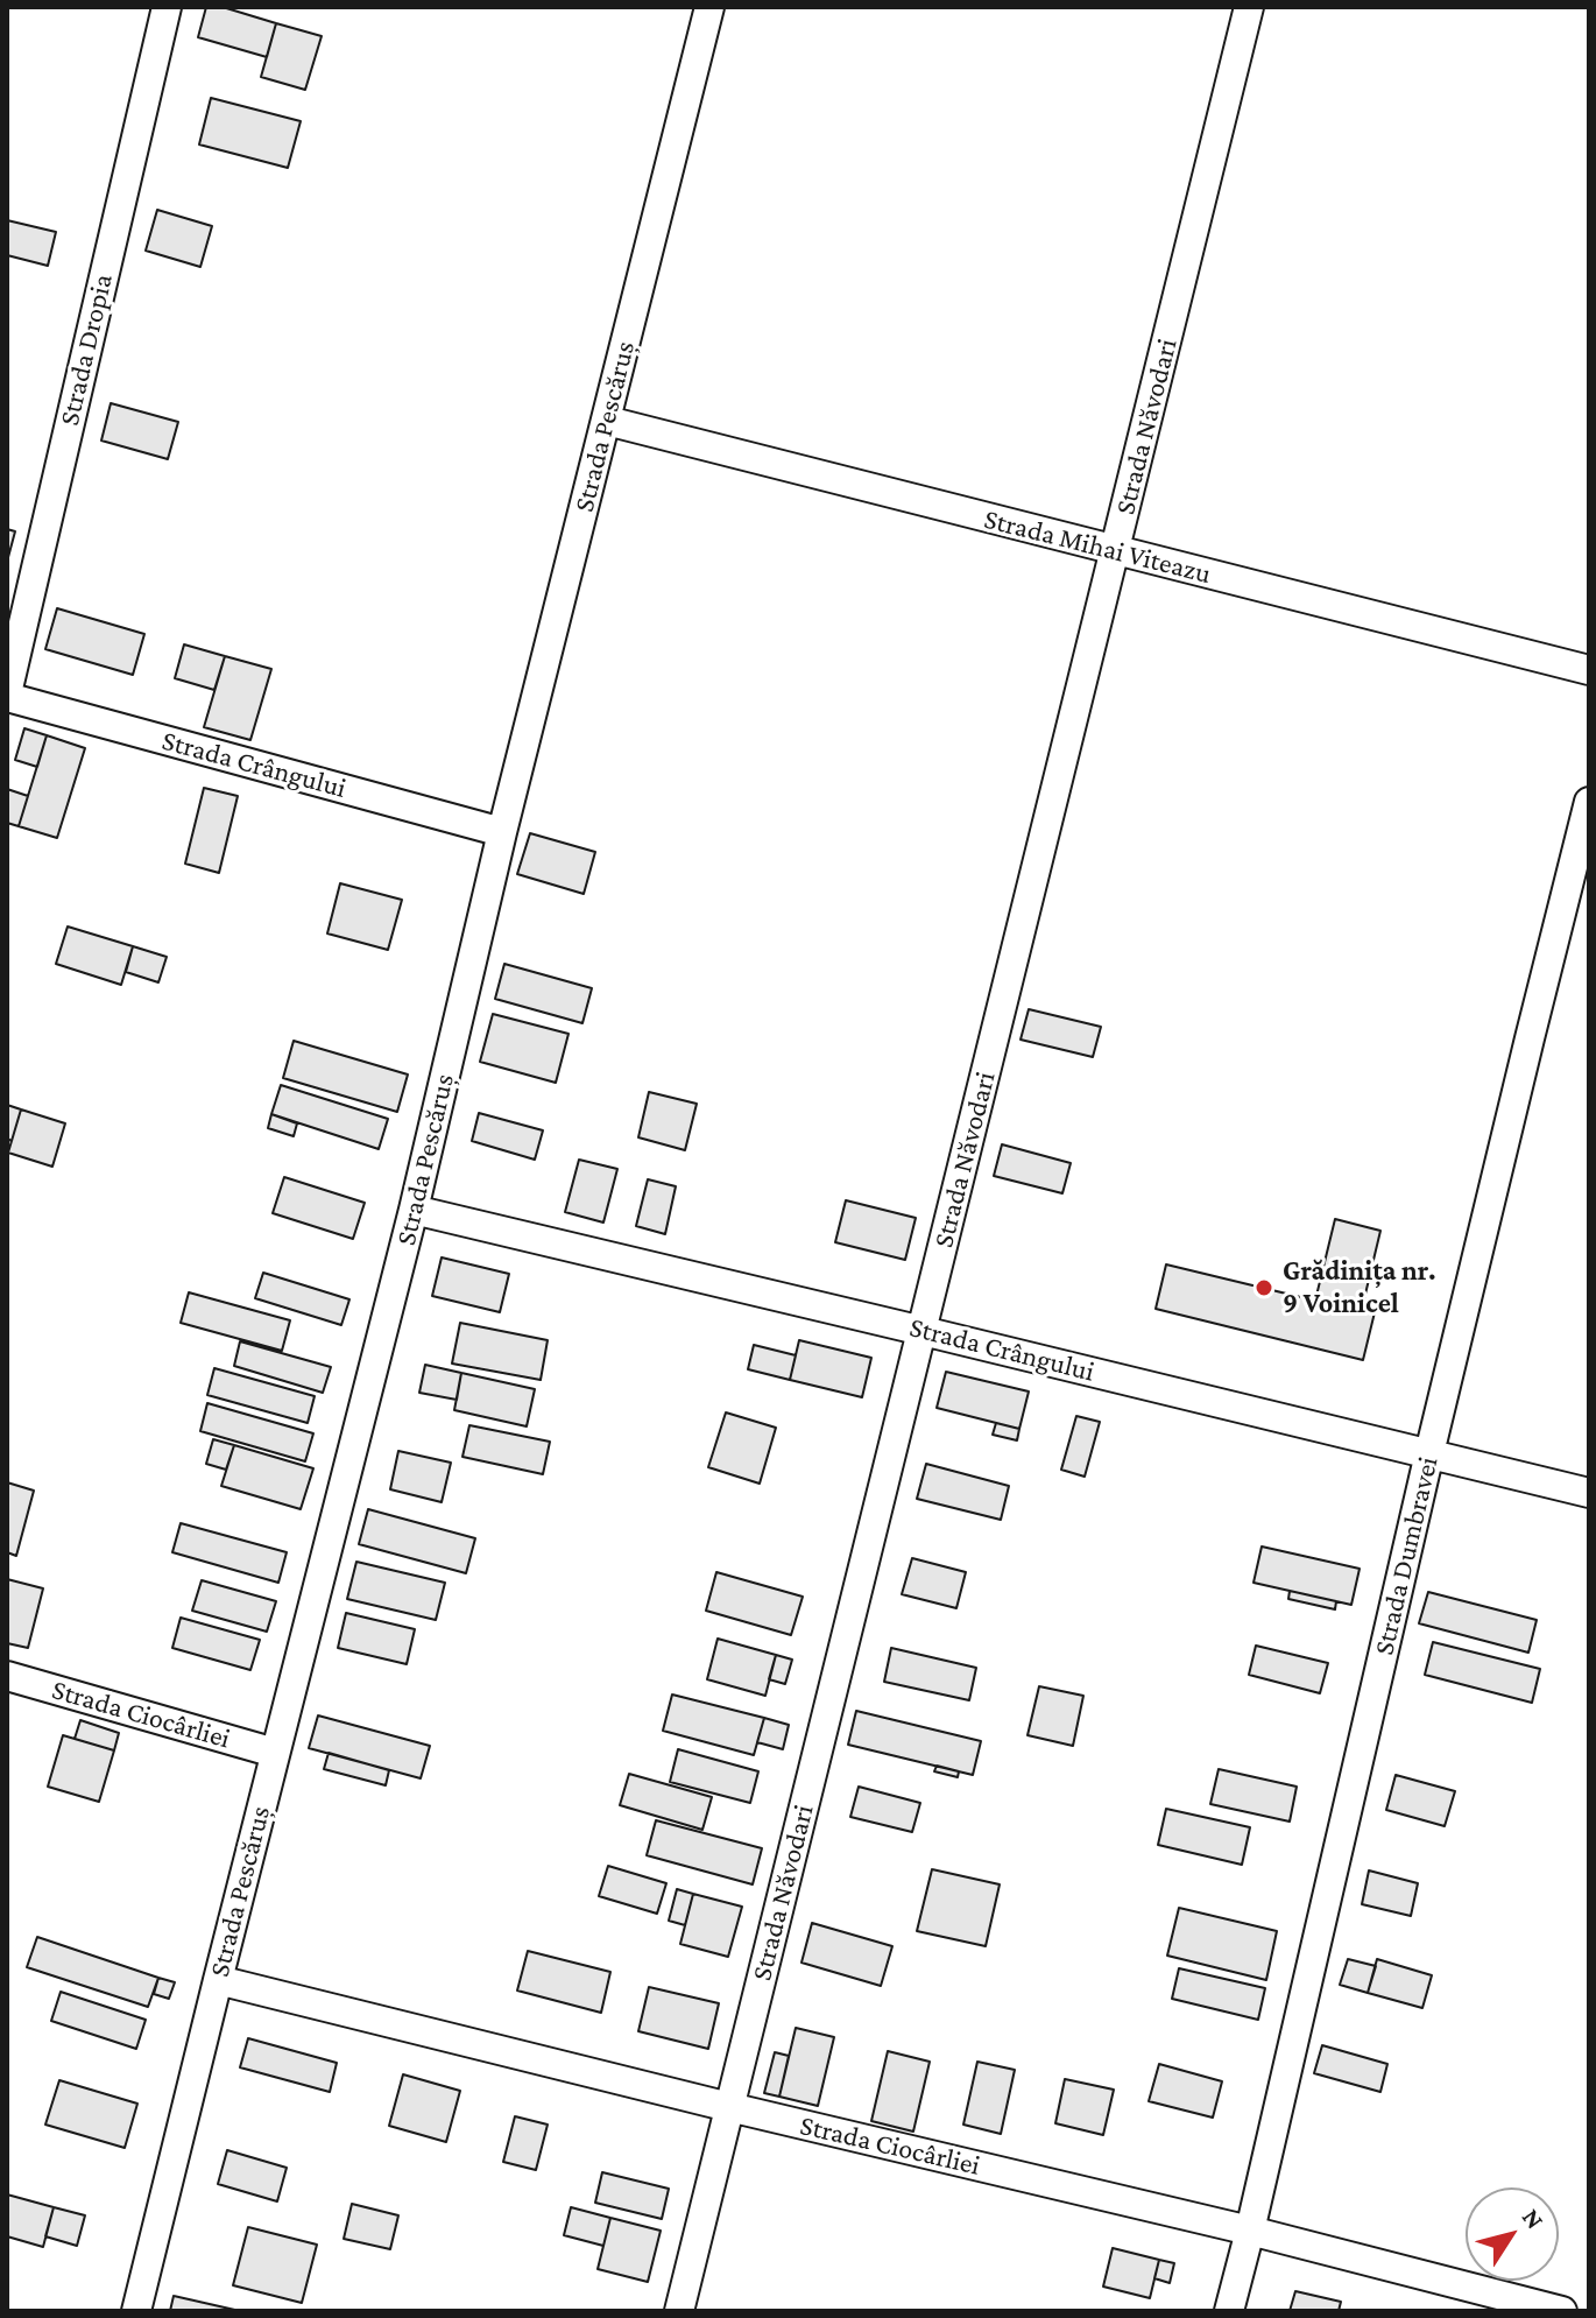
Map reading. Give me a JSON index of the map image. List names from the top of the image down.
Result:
{
  "streets": {
    "street": [
      "Strada Dropia",
      "Strada Pescăruș",
      "Strada Năvodari",
      "Strada Mihai Viteazu",
      "Strada Crângului",
      "Strada Dumbravei",
      "Strada Ciocârliei"
    ]
  },
  "crossings": [
    ["Strada Dropia", "Strada Crângului"],
    ["Strada Pescăruș", "Strada Mihai Viteazu"],
    ["Strada Pescăruș", "Strada Crângului"],
    ["Strada Pescăruș", "Strada Ciocârliei"],
    ["Strada Năvodari", "Strada Mihai Viteazu"],
    ["Strada Năvodari", "Strada Crângului"],
    ["Strada Năvodari", "Strada Ciocârliei"],
    ["Strada Crângului", "Strada Dumbravei"],
    ["Strada Dumbravei", "Strada Ciocârliei"]
  ],
  "places": ["Grădinița nr. 9 Voinicel"],
  "north": "top right"
}
